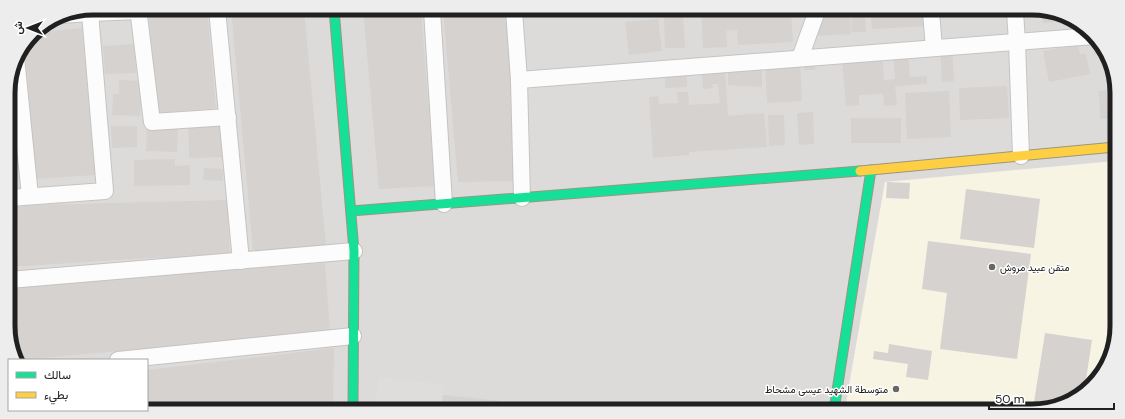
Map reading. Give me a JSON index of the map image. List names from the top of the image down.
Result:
{
  "places": ["متقن عبيد مروش", "متوسطة الشهيد عيسى مشحاط"],
  "legend": ["سالك", "بطيء"],
  "scale_bar": "50 m",
  "north": "left"
}
